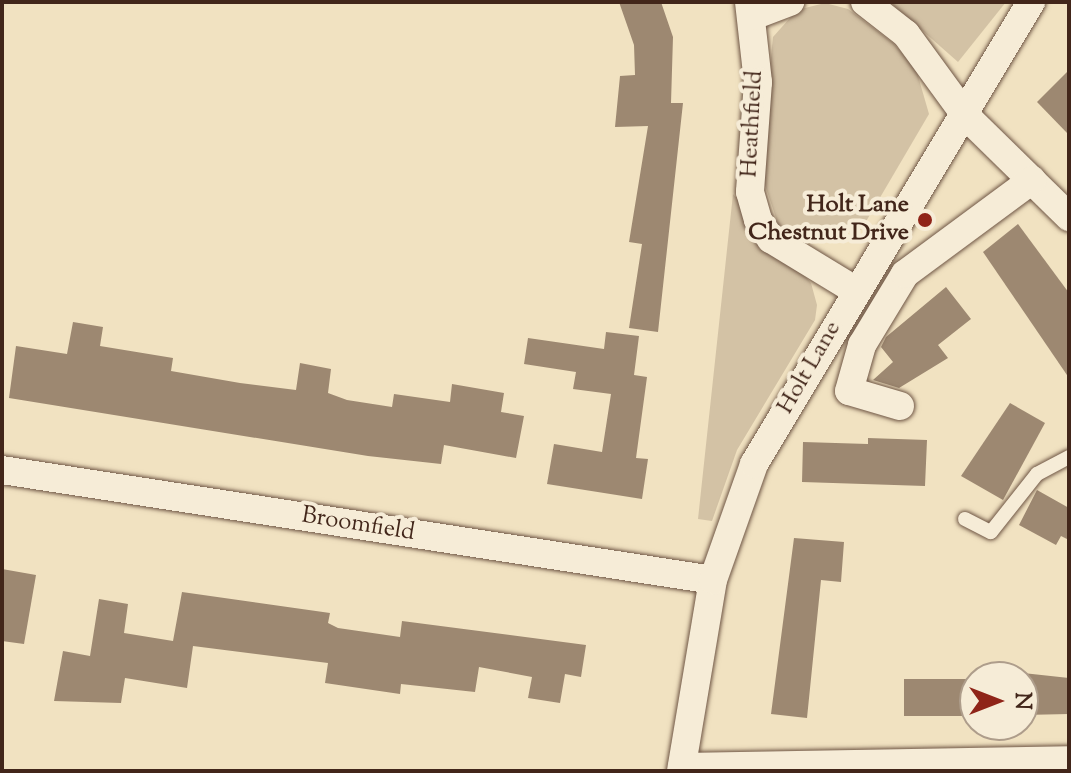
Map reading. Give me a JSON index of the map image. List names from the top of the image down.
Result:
{
  "streets": {
    "street": ["Heathfield", "Holt Lane", "Broomfield"]
  },
  "crossings": [
    ["Heathfield", "Holt Lane"],
    ["Holt Lane", "Broomfield"]
  ],
  "places": ["Holt Lane Chestnut Drive"],
  "north": "right"
}
